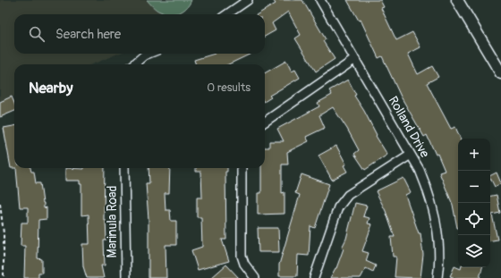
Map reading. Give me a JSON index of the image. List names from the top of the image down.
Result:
{
  "streets": {
    "street": ["Rolland Drive", "Marinula Road"]
  },
  "page": {
    "search": "Search here",
    "heading": ["Nearby", "0 results"],
    "map_buttons": ["+", "−"]
  }
}
